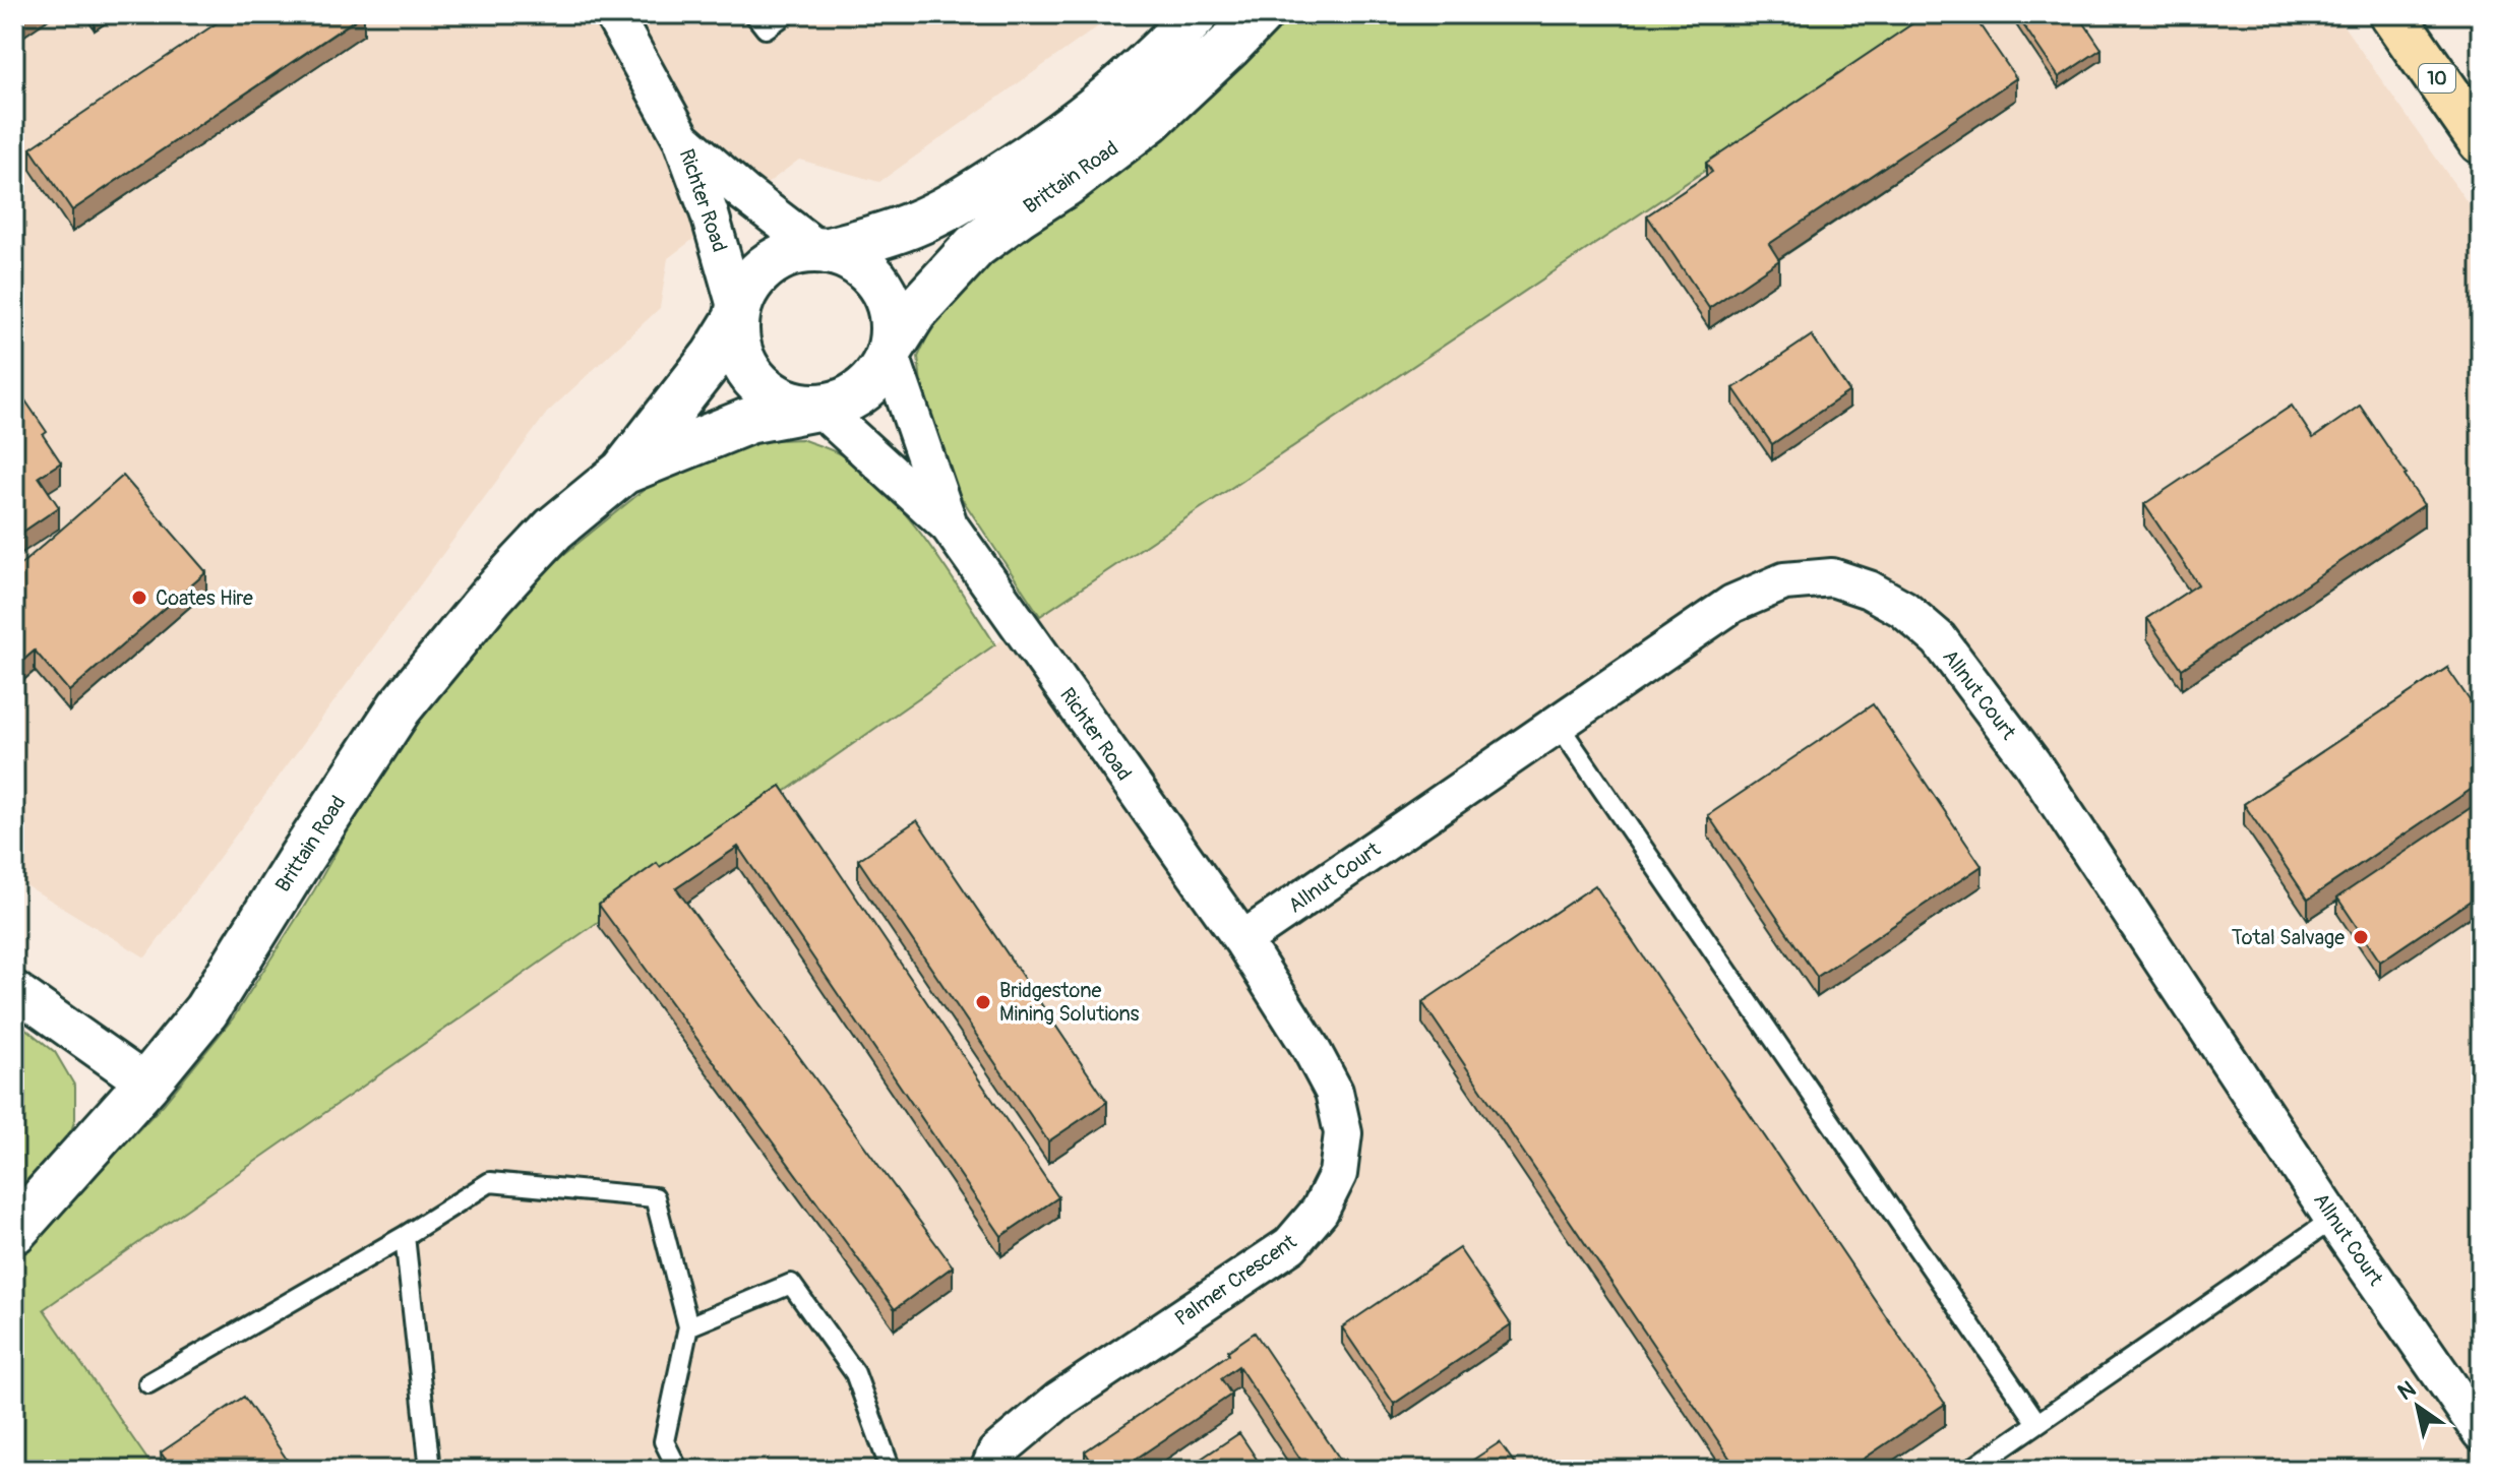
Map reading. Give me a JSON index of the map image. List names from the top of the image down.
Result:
{
  "streets": {
    "highway": ["10"],
    "main road": ["Brittain Road"],
    "street": ["Richter Road", "Allnut Court", "Palmer Crescent"]
  },
  "crossings": [
    ["Brittain Road", "Richter Road"],
    ["Richter Road", "Allnut Court"],
    ["Richter Road", "Palmer Crescent"],
    ["Allnut Court", "Palmer Crescent"]
  ],
  "places": ["Coates Hire", "Total Salvage", "Bridgestone Mining Solutions"],
  "north": "top left"
}
